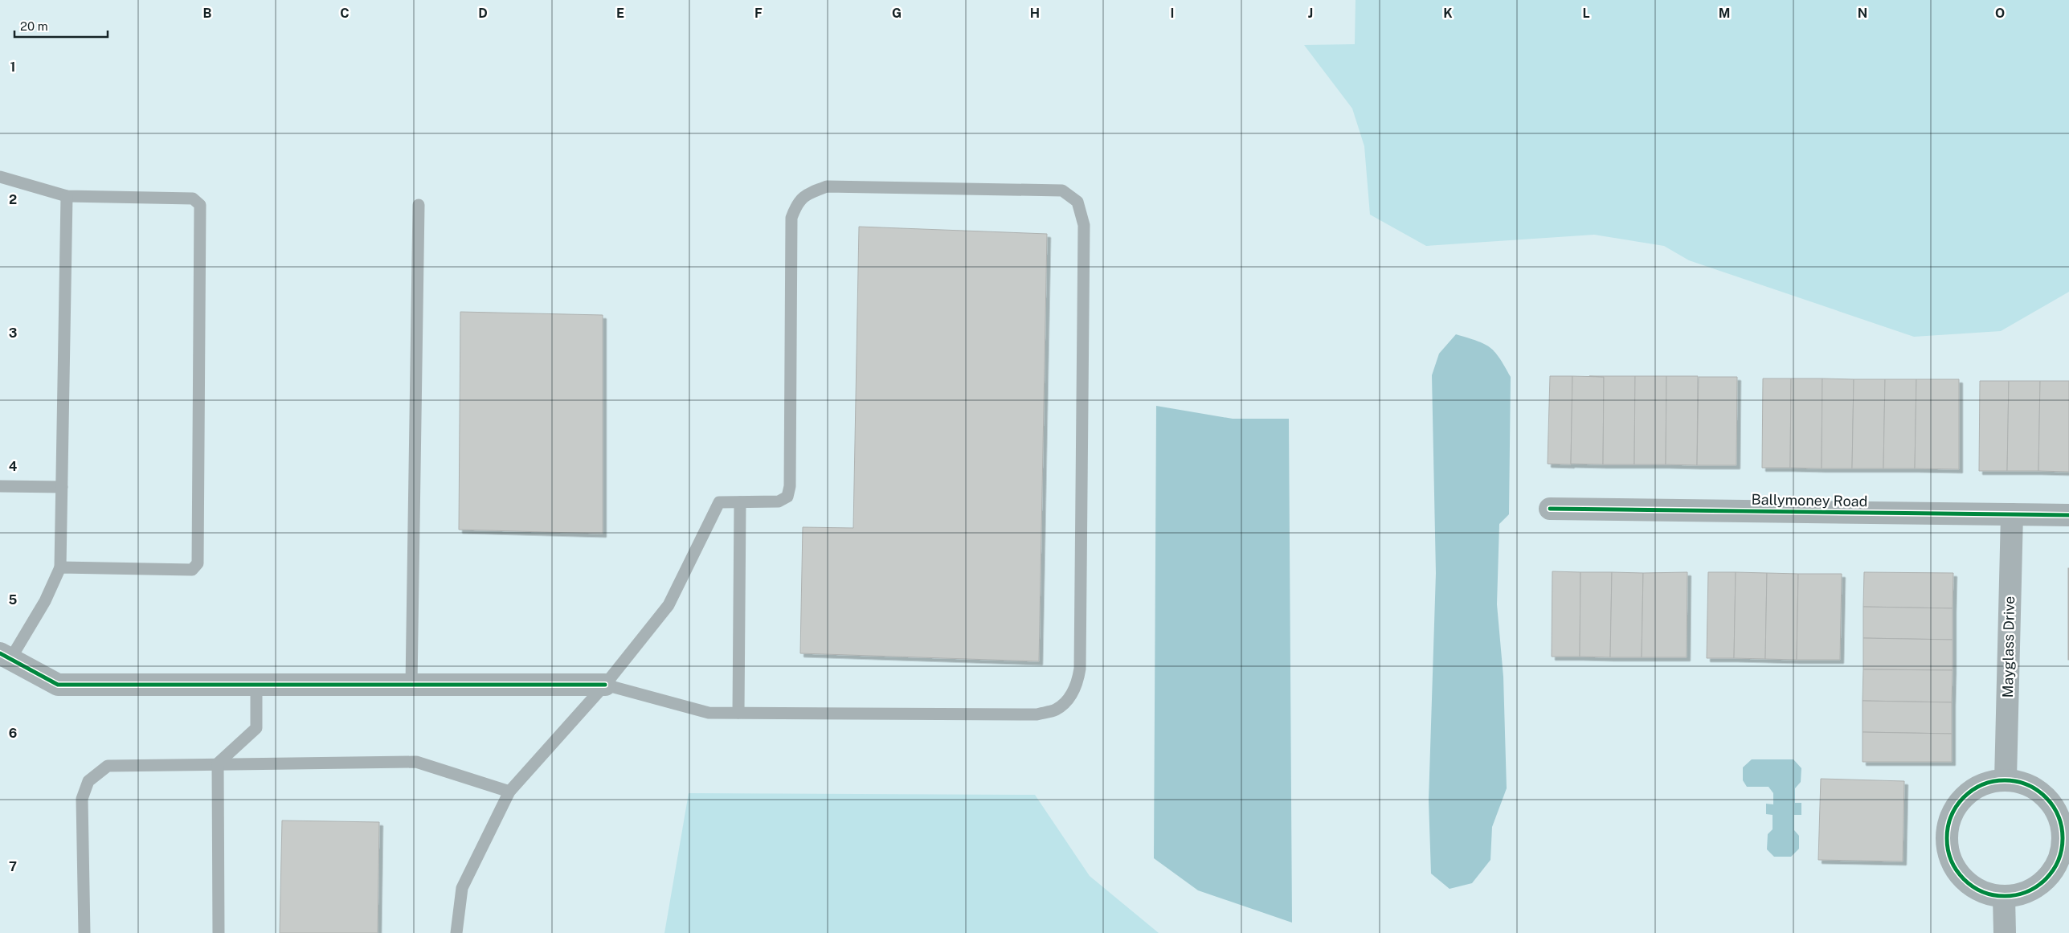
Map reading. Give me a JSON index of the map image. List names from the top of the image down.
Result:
{
  "streets": {
    "street": ["Ballymoney Road", "Mayglass Drive"]
  },
  "crossings": [
    ["Ballymoney Road", "Mayglass Drive"]
  ],
  "scale_bar": "20 m",
  "grid": {
    "columns": [
      "B",
      "C",
      "D",
      "E",
      "F",
      "G",
      "H",
      "I",
      "J",
      "K",
      "L",
      "M",
      "N",
      "O"
    ],
    "rows": [
      "1",
      "2",
      "3",
      "4",
      "5",
      "6",
      "7"
    ]
  }
}
